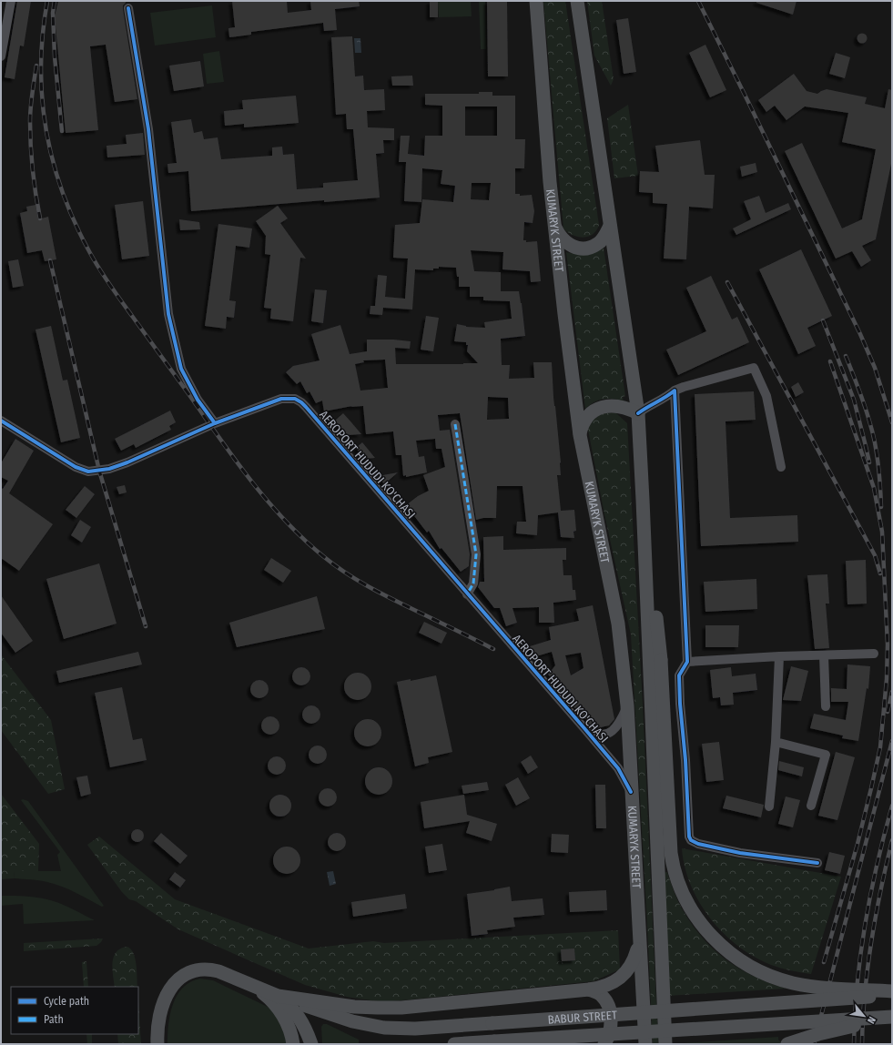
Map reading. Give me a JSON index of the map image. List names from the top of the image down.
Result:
{
  "streets": {
    "main road": ["KUMARYK STREET", "BABUR STREET"],
    "street": ["AEROPORT HUDUDI KO'CHASI"]
  },
  "crossings": [
    ["KUMARYK STREET", "AEROPORT HUDUDI KO'CHASI"]
  ],
  "legend": ["Cycle path", "Path"],
  "north": "bottom right"
}
